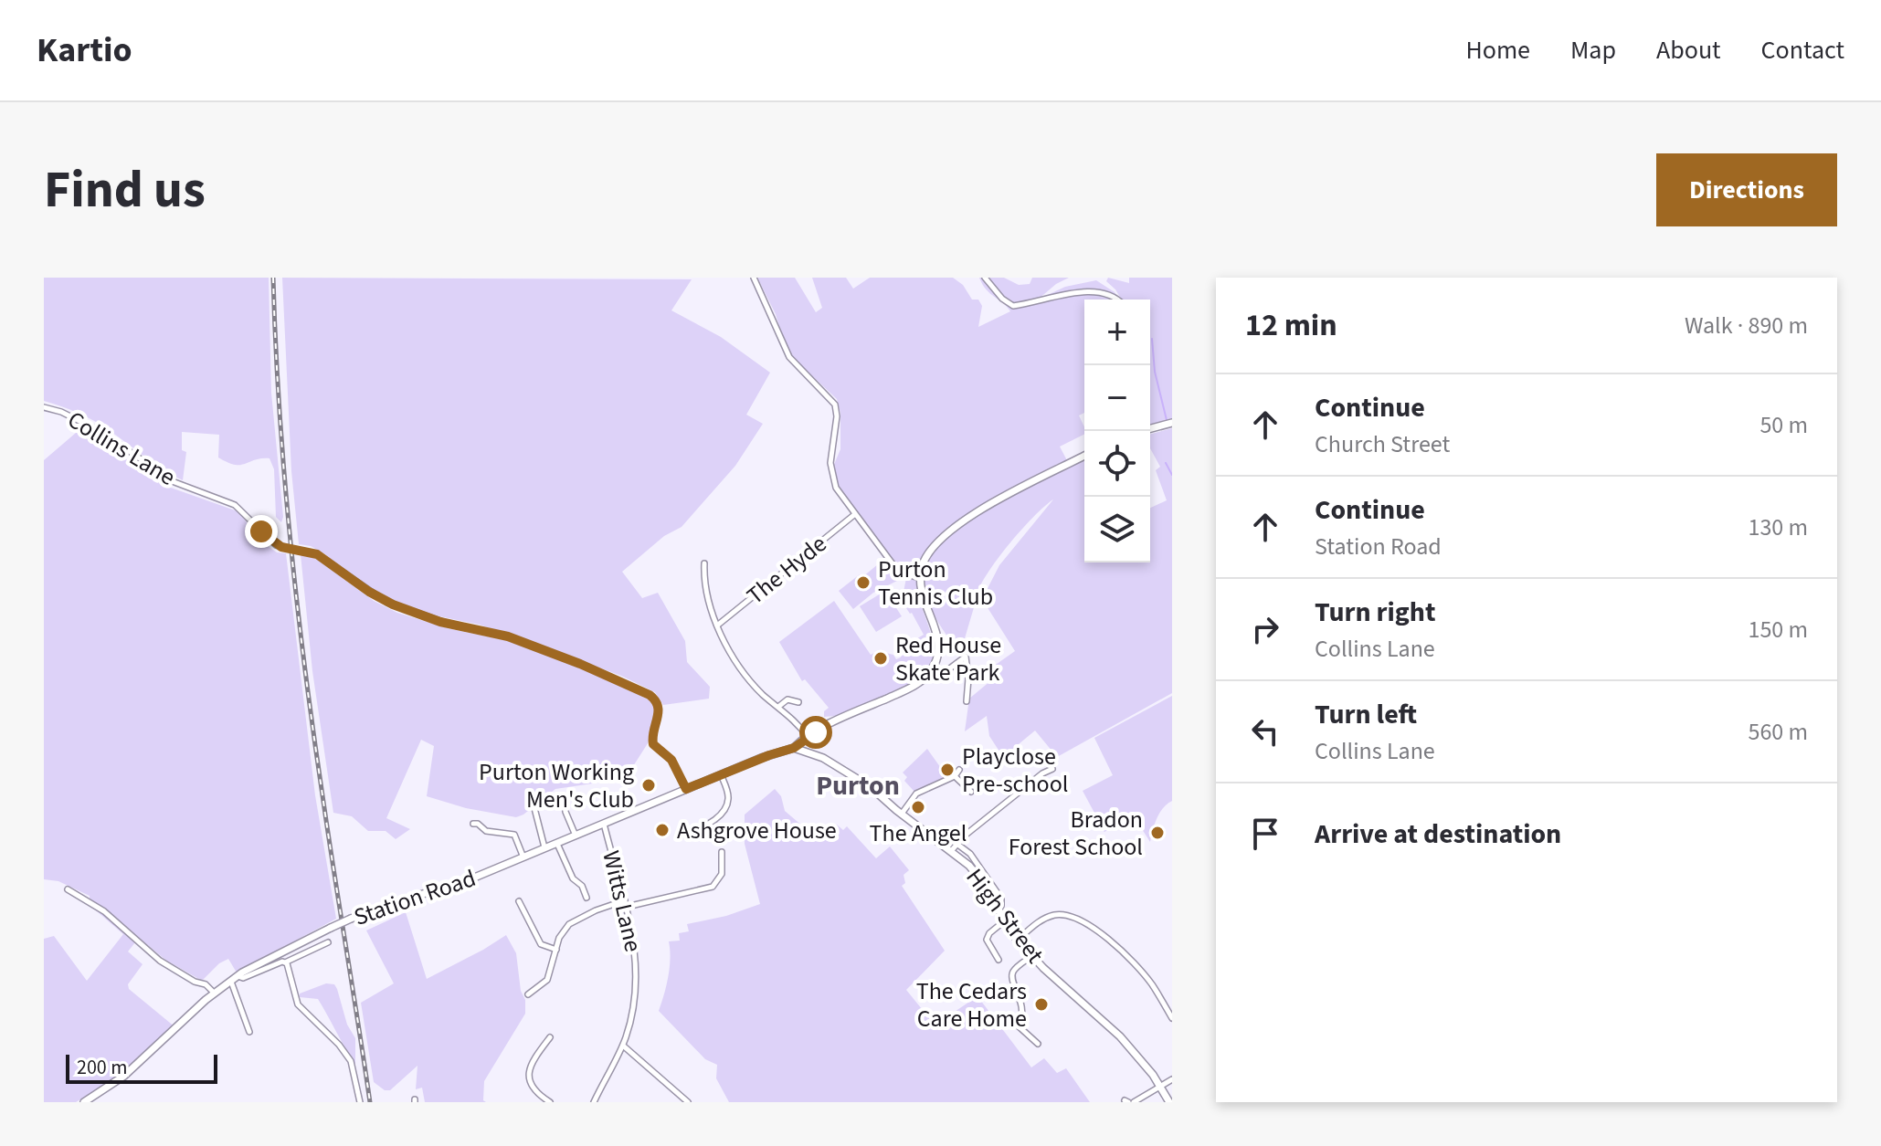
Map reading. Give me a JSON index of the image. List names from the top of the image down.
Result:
{
  "streets": {
    "street": [
      "Collins Lane",
      "The Hyde",
      "Station Road",
      "Witts Lane",
      "High Street"
    ]
  },
  "crossings": [
    ["Collins Lane", "Station Road"],
    ["Station Road", "Witts Lane"],
    ["Station Road", "High Street"]
  ],
  "districts": ["Purton"],
  "places": [
    "Purton Tennis Club",
    "Red House Skate Park",
    "Playclose Pre-school",
    "Purton Working Men's Club",
    "The Angel",
    "Ashgrove House",
    "Bradon Forest School",
    "The Cedars Care Home"
  ],
  "scale_bar": "200 m",
  "page": {
    "header": "Kartio",
    "nav": [
      "Home",
      "Map",
      "About",
      "Contact"
    ],
    "buttons": "Directions",
    "title": "Find us",
    "heading": ["12 min", "Walk · 890 m"],
    "map_buttons": ["+", "−"],
    "list": [
      ["Continue", "Church Street", "50 m"],
      ["Continue", "Station Road", "130 m"],
      ["Turn right", "Collins Lane", "150 m"],
      ["Turn left", "Collins Lane", "560 m"],
      "Arrive at destination"
    ],
    "scale": "200 m"
  }
}
